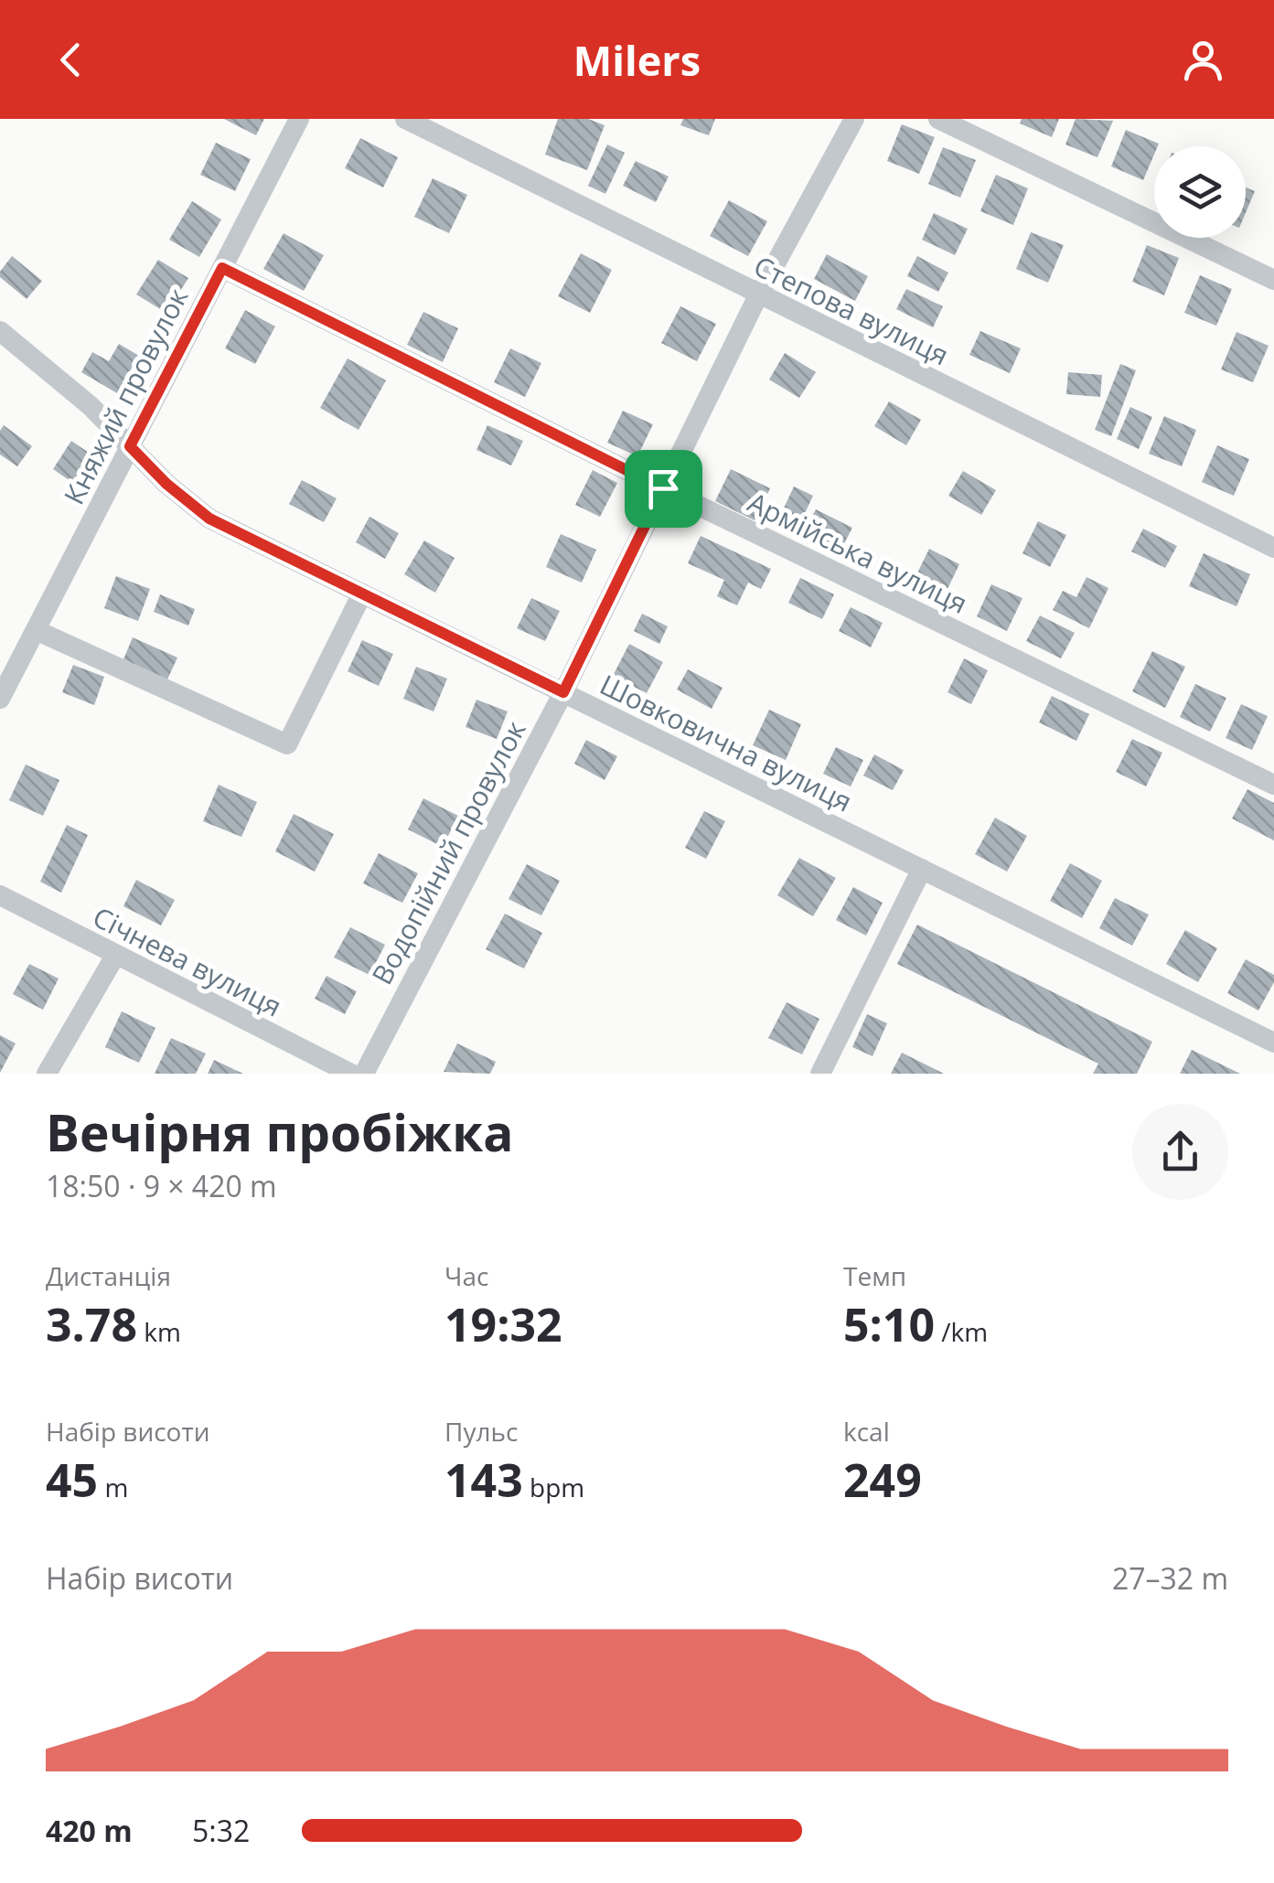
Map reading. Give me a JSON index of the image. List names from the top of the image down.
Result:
{
  "streets": {
    "street": [
      "Степова вулиця",
      "Княжий провулок",
      "Армійська вулиця",
      "Шовковична вулиця",
      "Водопійний провулок",
      "Січнева вулиця"
    ]
  },
  "crossings": [
    ["Степова вулиця", "Водопійний провулок"],
    ["Княжий провулок", "Армійська вулиця"],
    ["Княжий провулок", "Шовковична вулиця"],
    ["Армійська вулиця", "Водопійний провулок"],
    ["Шовковична вулиця", "Водопійний провулок"]
  ],
  "page": {
    "header": "Milers",
    "heading": ["Вечірня пробіжка", "18:50 · 9 × 420 m"],
    "stats": [
      ["Дистанція", "3.78 km"],
      ["Час", "19:32"],
      ["Темп", "5:10 /km"],
      ["Набір висоти", "45 m"],
      ["Пульс", "143 bpm"],
      ["kcal", "249"]
    ],
    "chart": ["Набір висоти", "27–32 m"],
    "list": [
      {
        "name": "420 m",
        "note": "5:32"
      }
    ]
  }
}
